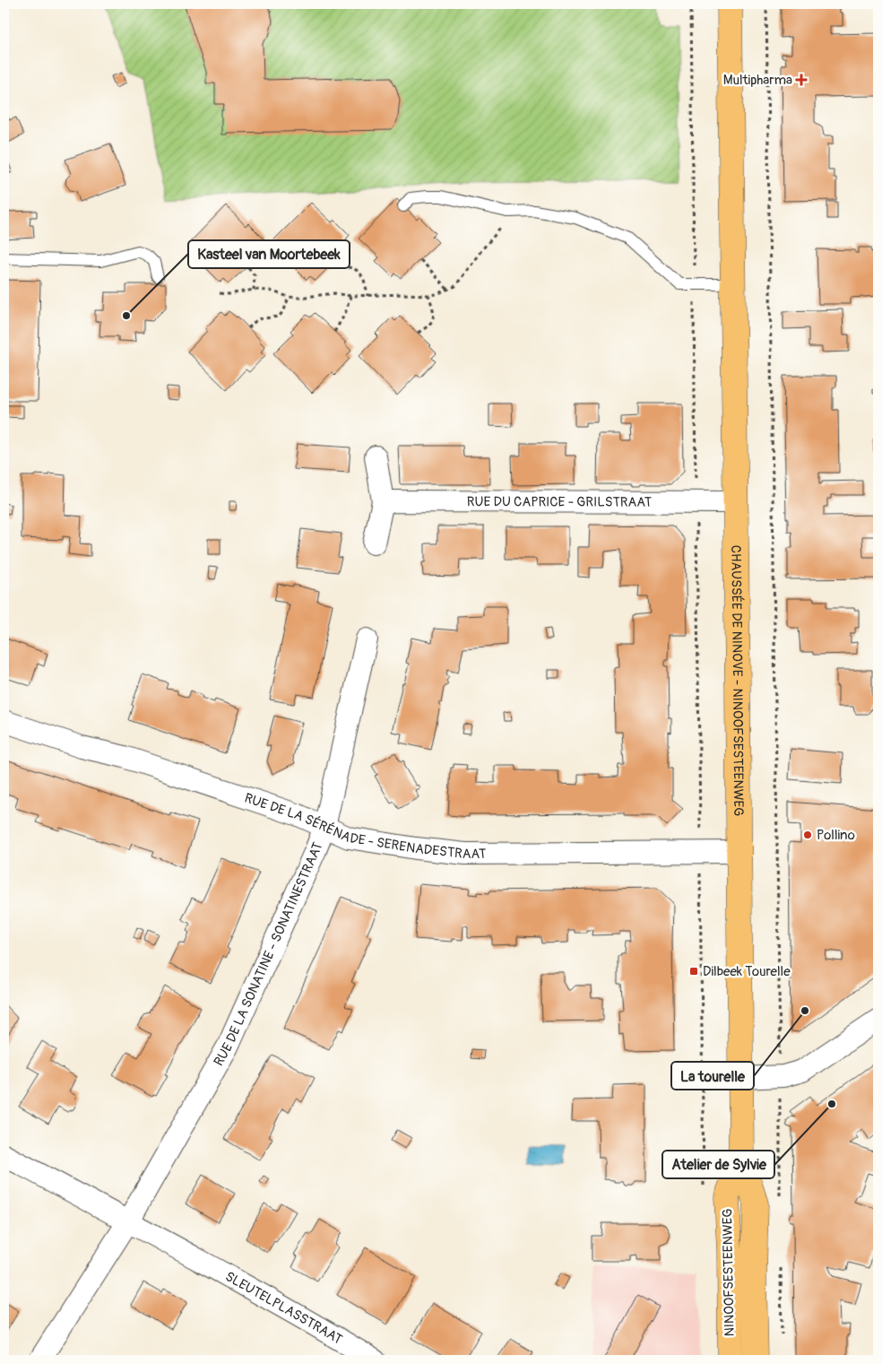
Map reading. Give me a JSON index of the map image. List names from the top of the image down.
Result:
{
  "streets": {
    "main road": ["CHAUSSÉE DE NINOVE - NINOOFSESTEENWEG", "NINOOFSESTEENWEG"],
    "street": [
      "RUE DU CAPRICE - GRILSTRAAT",
      "RUE DE LA SÉRÉNADE - SERENADESTRAAT",
      "RUE DE LA SONATINE - SONATINESTRAAT",
      "SLEUTELPLASSTRAAT"
    ]
  },
  "crossings": [
    ["RUE DU CAPRICE - GRILSTRAAT", "CHAUSSÉE DE NINOVE - NINOOFSESTEENWEG"],
    ["CHAUSSÉE DE NINOVE - NINOOFSESTEENWEG", "RUE DE LA SÉRÉNADE - SERENADESTRAAT"],
    ["CHAUSSÉE DE NINOVE - NINOOFSESTEENWEG", "NINOOFSESTEENWEG"],
    ["RUE DE LA SÉRÉNADE - SERENADESTRAAT", "RUE DE LA SONATINE - SONATINESTRAAT"],
    ["RUE DE LA SONATINE - SONATINESTRAAT", "SLEUTELPLASSTRAAT"]
  ],
  "places": {
    "health": ["Multipharma"],
    "other": [
      "Kasteel van Moortebeek",
      "Pollino",
      "La tourelle",
      "Atelier de Sylvie"
    ],
    "transit": ["Dilbeek Tourelle"]
  }
}
